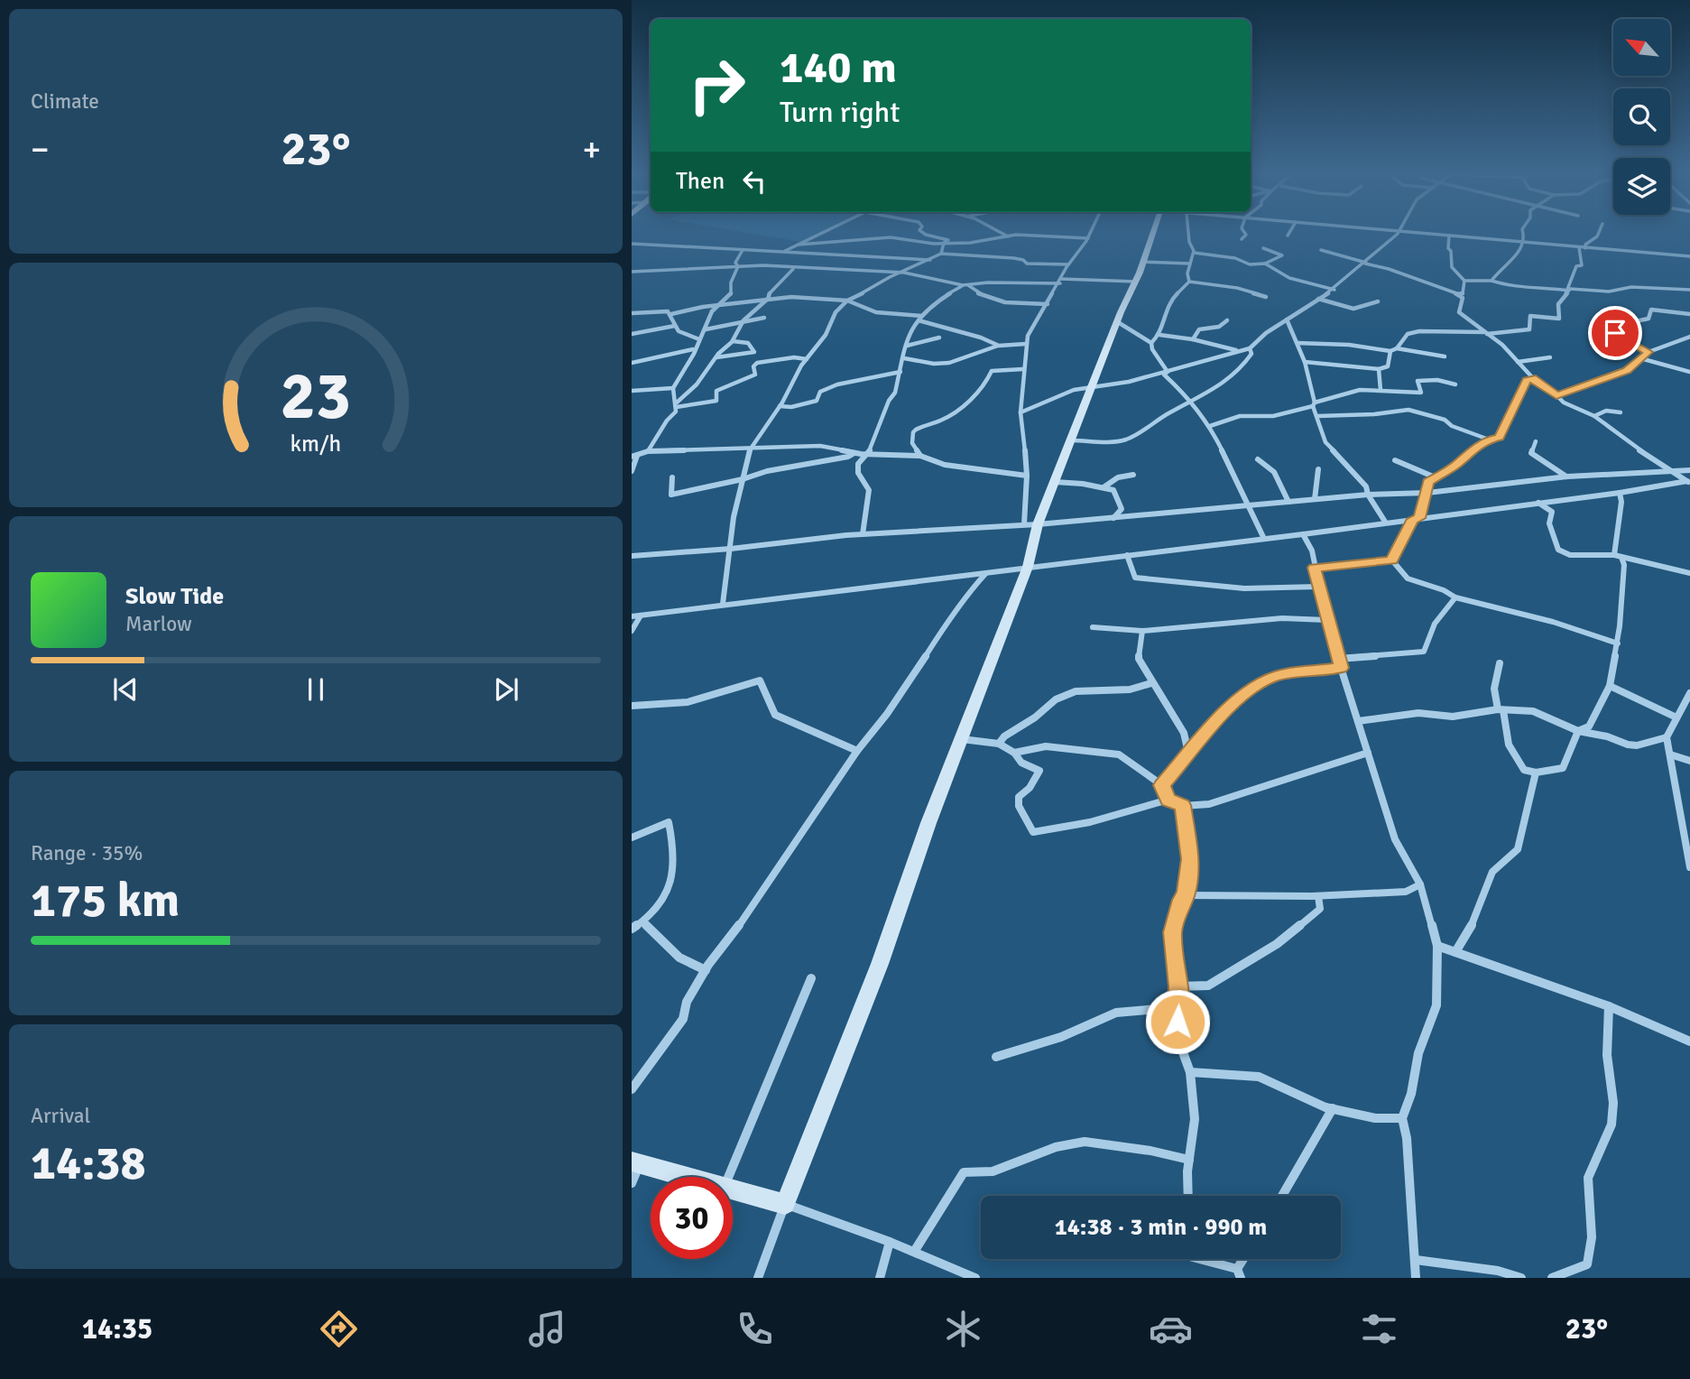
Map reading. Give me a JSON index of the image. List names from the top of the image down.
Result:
{
  "north": "top left",
  "page": {
    "tile": [
      "Climate",
      ["Range · 35%", "175 km"],
      ["Arrival", "14:38"]
    ],
    "turn": ["140 m", "Turn right"],
    "heat": ["−", "23°", "+"],
    "then": "Then",
    "song": ["Slow Tide", "Marlow"],
    "limit": "30",
    "trip": "14:38 · 3 min · 990 m",
    "tabs": ["14:35", "23°"],
    "gauge": ["23", "km/h"]
  }
}
